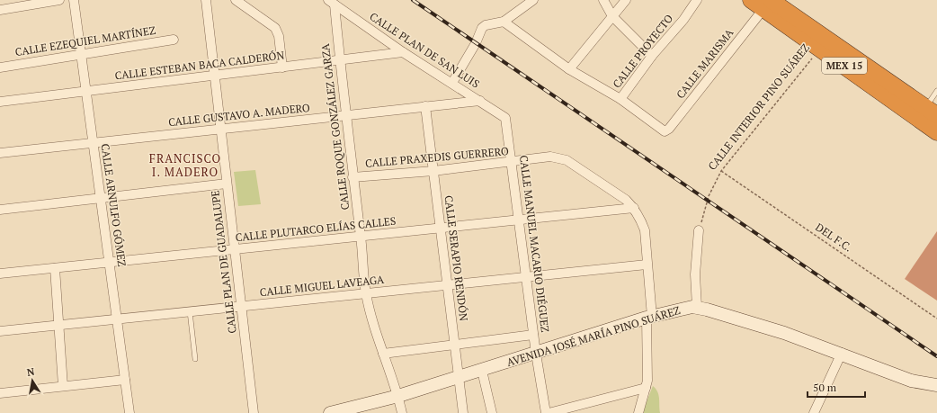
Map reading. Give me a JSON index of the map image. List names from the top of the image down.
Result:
{
  "streets": {
    "highway": ["MEX 15"],
    "street": [
      "CALLE EZEQUIEL MARTÍNEZ",
      "CALLE PLAN DE SAN LUIS",
      "CALLE PROYECTO",
      "CALLE MARISMA",
      "CALLE ESTEBAN BACA CALDERÓN",
      "CALLE GUSTAVO A. MADERO",
      "CALLE ROQUE GONZÁLEZ GARZA",
      "CALLE PRAXEDIS GUERRERO",
      "CALLE ARNULFO GÓMEZ",
      "CALLE PLUTARCO ELÍAS CALLES",
      "CALLE MANUEL MACARIO DIÉGUEZ",
      "CALLE SERAPIO RENDÓN",
      "CALLE PLAN DE GUADALUPE",
      "CALLE MIGUEL LAVEAGA",
      "AVENIDA JOSÉ MARÍA PINO SUÁREZ"
    ],
    "path": ["CALLE INTERIOR PINO SUÁREZ", "DEL F.C."]
  },
  "crossings": [
    ["CALLE EZEQUIEL MARTÍNEZ", "CALLE ARNULFO GÓMEZ"],
    ["CALLE PLAN DE SAN LUIS", "CALLE ESTEBAN BACA CALDERÓN"],
    ["CALLE PLAN DE SAN LUIS", "CALLE GUSTAVO A. MADERO"],
    ["CALLE PLAN DE SAN LUIS", "CALLE ROQUE GONZÁLEZ GARZA"],
    ["CALLE PLAN DE SAN LUIS", "CALLE MANUEL MACARIO DIÉGUEZ"],
    ["CALLE PROYECTO", "CALLE MARISMA"],
    ["CALLE MARISMA", "MEX 15"],
    ["CALLE ESTEBAN BACA CALDERÓN", "CALLE ROQUE GONZÁLEZ GARZA"],
    ["CALLE ESTEBAN BACA CALDERÓN", "CALLE ARNULFO GÓMEZ"],
    ["CALLE ESTEBAN BACA CALDERÓN", "CALLE PLAN DE GUADALUPE"],
    ["MEX 15", "CALLE INTERIOR PINO SUÁREZ"],
    ["CALLE INTERIOR PINO SUÁREZ", "DEL F.C."],
    ["CALLE GUSTAVO A. MADERO", "CALLE ROQUE GONZÁLEZ GARZA"],
    ["CALLE GUSTAVO A. MADERO", "CALLE ARNULFO GÓMEZ"],
    ["CALLE GUSTAVO A. MADERO", "CALLE SERAPIO RENDÓN"],
    ["CALLE GUSTAVO A. MADERO", "CALLE PLAN DE GUADALUPE"],
    ["CALLE ROQUE GONZÁLEZ GARZA", "CALLE PRAXEDIS GUERRERO"],
    ["CALLE ROQUE GONZÁLEZ GARZA", "CALLE PLUTARCO ELÍAS CALLES"],
    ["CALLE ROQUE GONZÁLEZ GARZA", "CALLE MIGUEL LAVEAGA"],
    ["CALLE ROQUE GONZÁLEZ GARZA", "AVENIDA JOSÉ MARÍA PINO SUÁREZ"],
    ["CALLE PRAXEDIS GUERRERO", "CALLE PLUTARCO ELÍAS CALLES"],
    ["CALLE PRAXEDIS GUERRERO", "CALLE MANUEL MACARIO DIÉGUEZ"],
    ["CALLE PRAXEDIS GUERRERO", "CALLE SERAPIO RENDÓN"],
    ["CALLE ARNULFO GÓMEZ", "CALLE PLUTARCO ELÍAS CALLES"],
    ["CALLE ARNULFO GÓMEZ", "CALLE MIGUEL LAVEAGA"],
    ["CALLE PLUTARCO ELÍAS CALLES", "CALLE MANUEL MACARIO DIÉGUEZ"],
    ["CALLE PLUTARCO ELÍAS CALLES", "CALLE SERAPIO RENDÓN"],
    ["CALLE PLUTARCO ELÍAS CALLES", "CALLE PLAN DE GUADALUPE"],
    ["CALLE MANUEL MACARIO DIÉGUEZ", "CALLE MIGUEL LAVEAGA"],
    ["CALLE MANUEL MACARIO DIÉGUEZ", "AVENIDA JOSÉ MARÍA PINO SUÁREZ"],
    ["CALLE SERAPIO RENDÓN", "CALLE MIGUEL LAVEAGA"],
    ["CALLE SERAPIO RENDÓN", "AVENIDA JOSÉ MARÍA PINO SUÁREZ"],
    ["CALLE PLAN DE GUADALUPE", "CALLE MIGUEL LAVEAGA"]
  ],
  "districts": ["FRANCISCO I. MADERO"],
  "scale_bar": "50 m",
  "north": "top"
}
